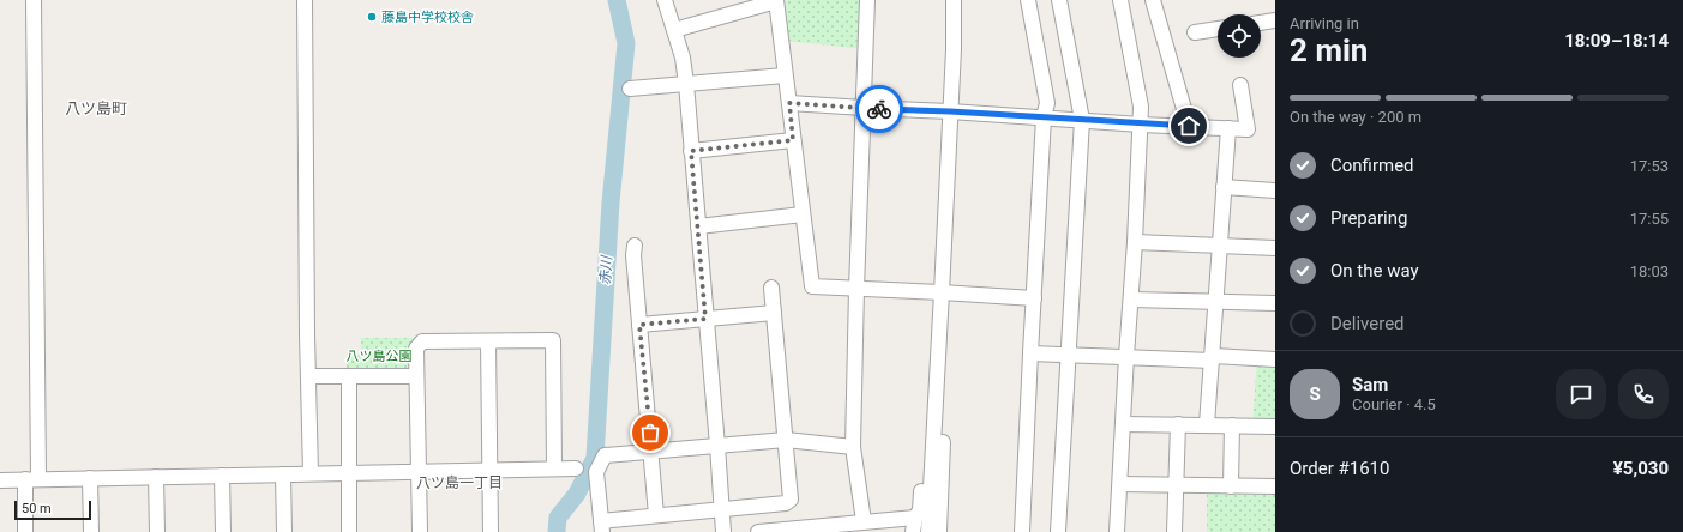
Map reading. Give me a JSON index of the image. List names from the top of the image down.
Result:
{
  "districts": ["八ツ島町", "八ツ島一丁目"],
  "water": ["赤川"],
  "parks": ["八ツ島公園"],
  "places": ["藤島中学校校舎"],
  "scale_bar": "50 m",
  "page": {
    "heading": ["2 min", "Arriving in", "18:09–18:14"],
    "panel": [
      "Sam",
      "Courier · 4.5",
      "Order #1610",
      "¥5,030"
    ],
    "bar": "On the way · 200 m",
    "list": [
      ["Confirmed", "17:53"],
      ["Preparing", "17:55"],
      ["On the way", "18:03"],
      "Delivered"
    ],
    "round": "S",
    "scale": "50 m"
  }
}
